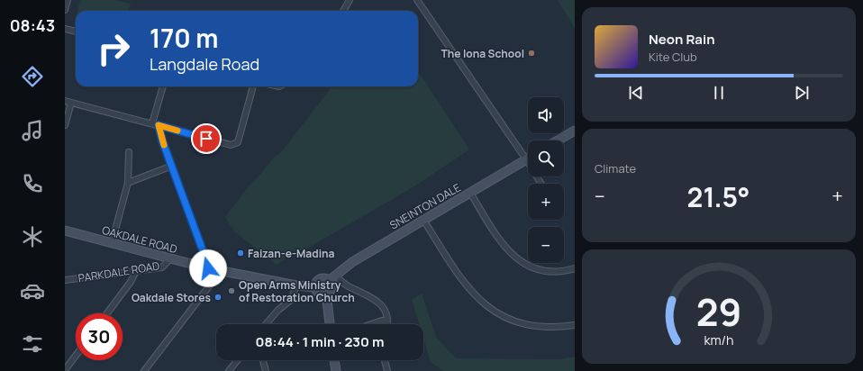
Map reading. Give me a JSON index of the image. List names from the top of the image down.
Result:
{
  "streets": {
    "street": ["SNEINTON DALE", "OAKDALE ROAD", "PARKDALE ROAD"]
  },
  "crossings": [
    ["SNEINTON DALE", "OAKDALE ROAD"],
    ["OAKDALE ROAD", "PARKDALE ROAD"]
  ],
  "places": [
    "The Iona School",
    "Faizan-e-Madina",
    "Open Arms Ministry of Restoration Church",
    "Oakdale Stores"
  ],
  "page": {
    "tabs": "08:43",
    "turn": ["170 m", "Langdale Road"],
    "song": ["Neon Rain", "Kite Club"],
    "map_buttons": ["+", "−"],
    "tile": "Climate",
    "heat": ["−", "21.5°", "+"],
    "limit": "30",
    "trip": "08:44 · 1 min · 230 m",
    "gauge": ["29", "km/h"]
  }
}
